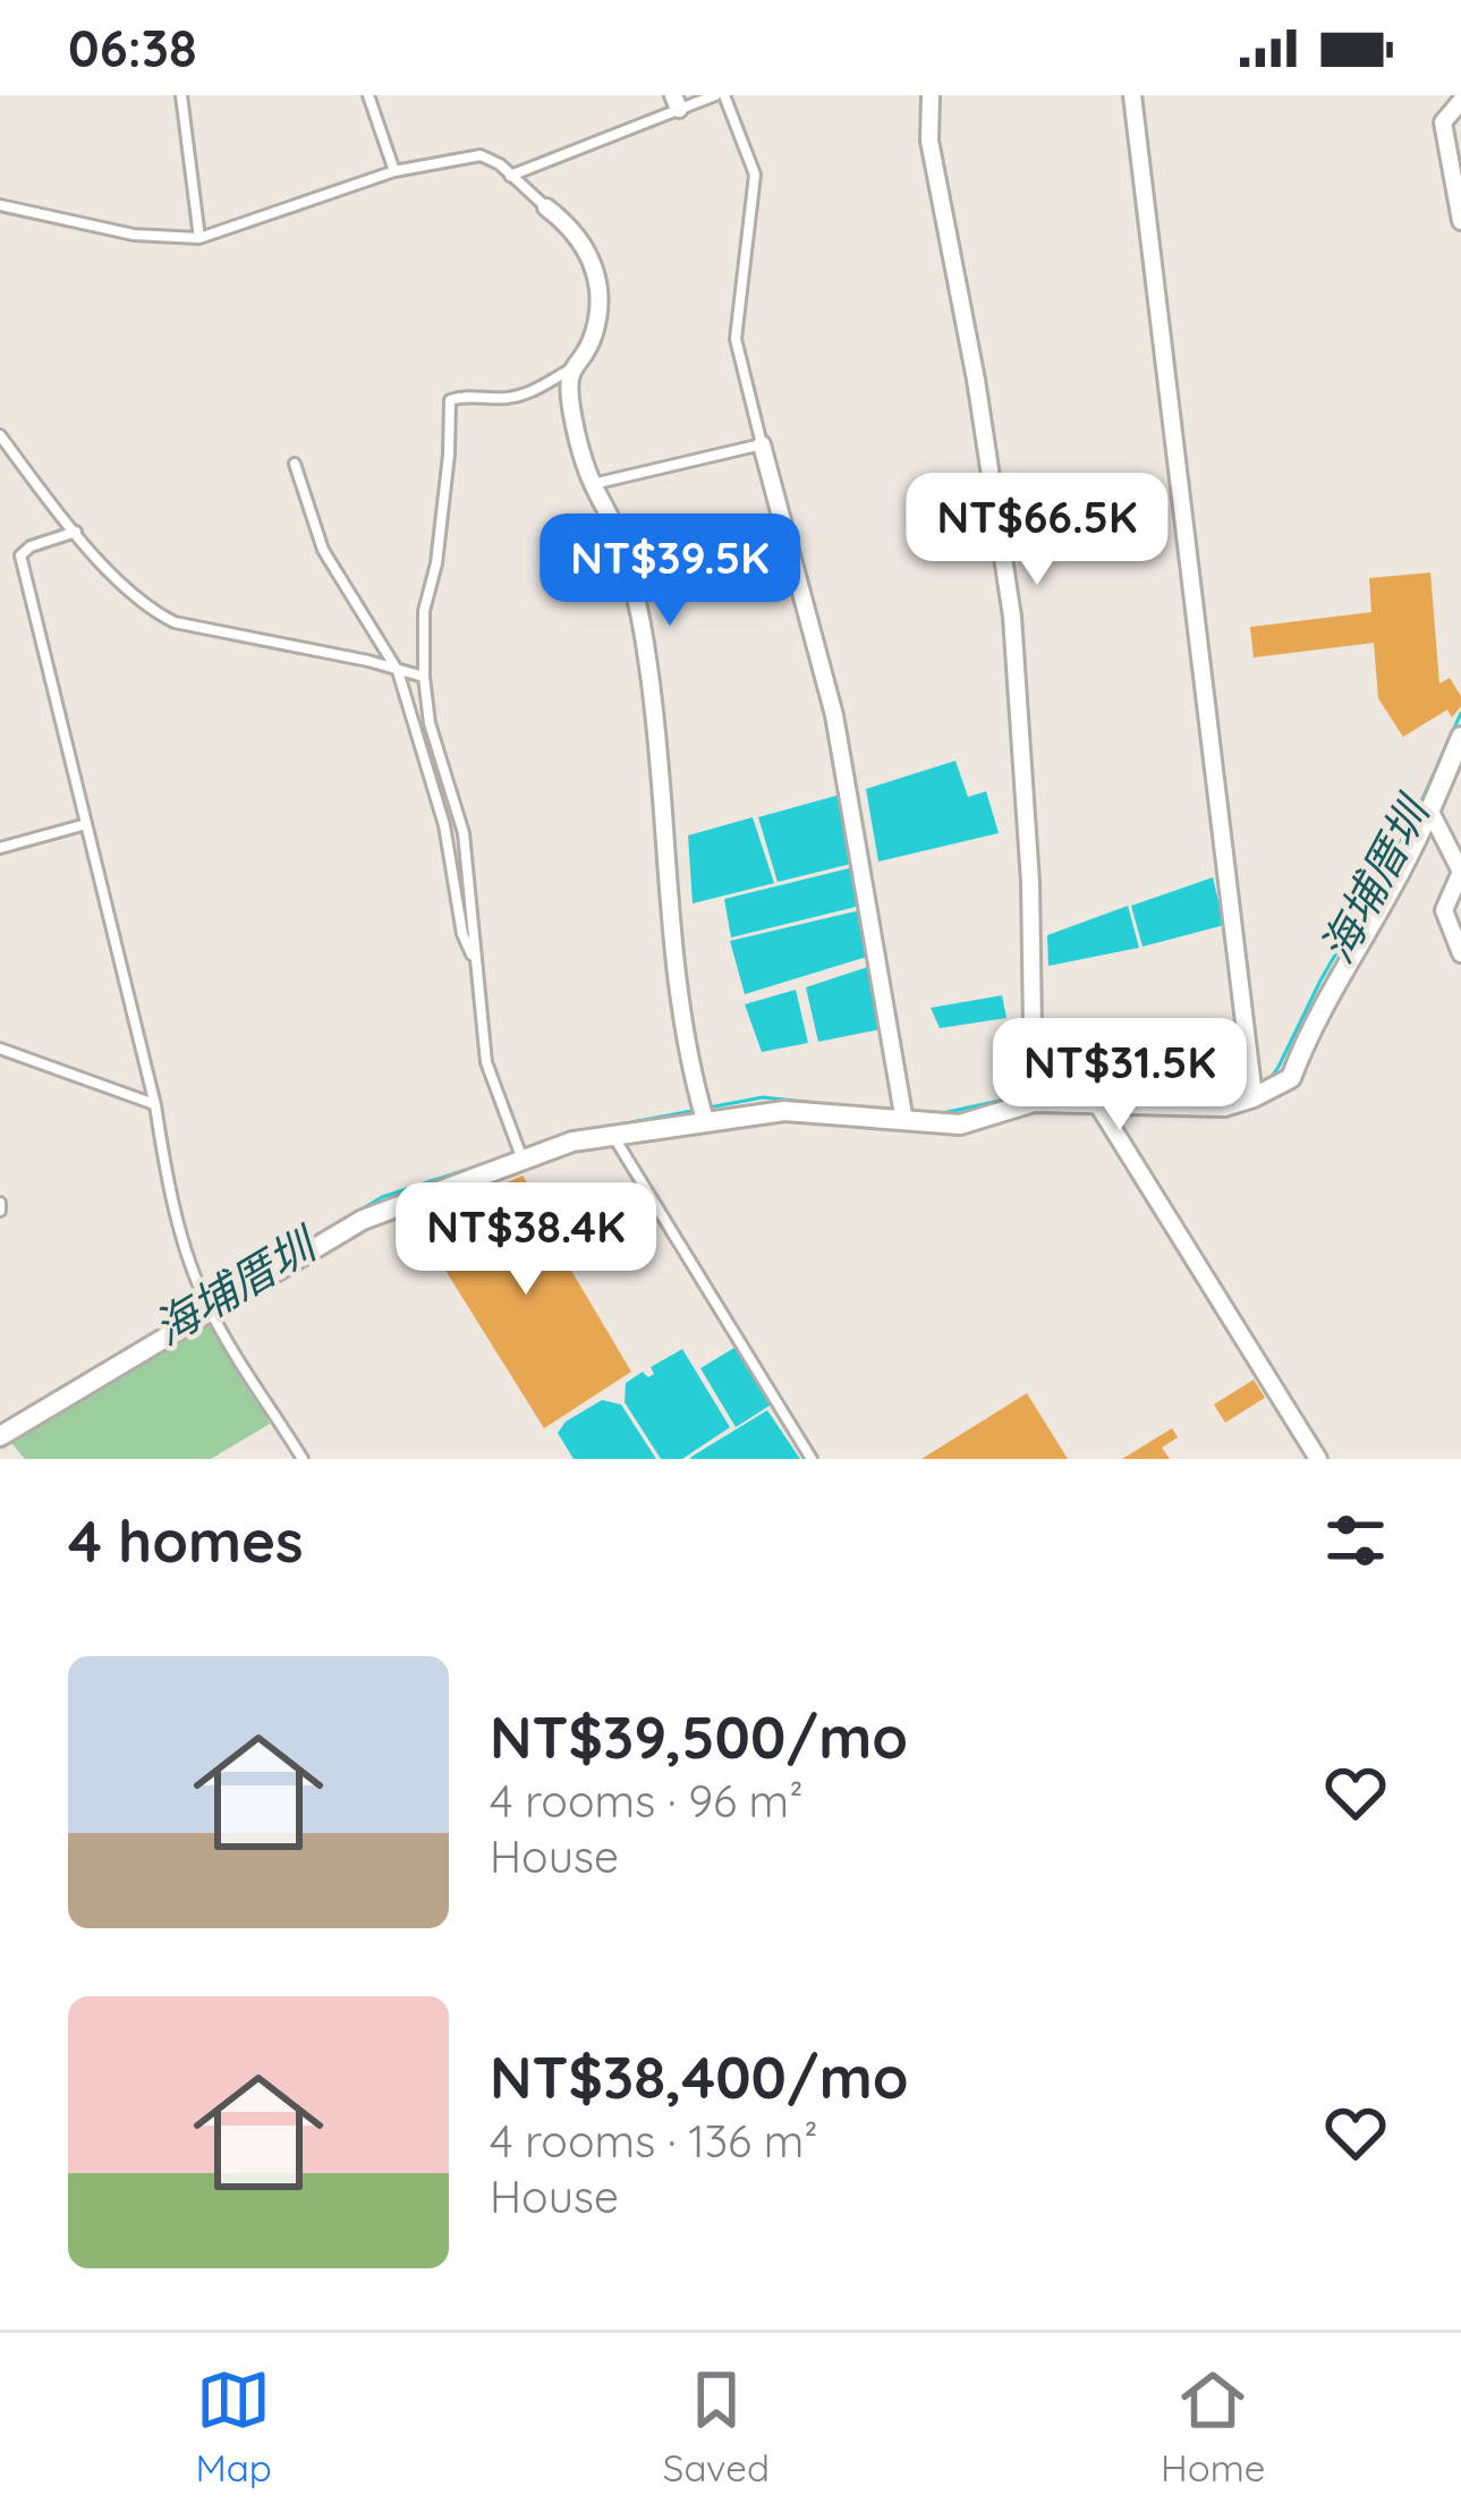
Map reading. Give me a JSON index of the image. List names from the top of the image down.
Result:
{
  "water": ["海埔厝圳"],
  "page": {
    "status": "06:38",
    "price": [
      "NT$66.5K",
      "NT$39.5K",
      "NT$31.5K",
      "NT$38.4K"
    ],
    "heading": "4 homes",
    "list": [
      {
        "name": "NT$39,500/mo",
        "note": "4 rooms · 96 m² · House"
      },
      {
        "name": "NT$38,400/mo",
        "note": "4 rooms · 136 m² · House"
      }
    ],
    "tabs": ["Map", "Saved", "Home"]
  }
}
